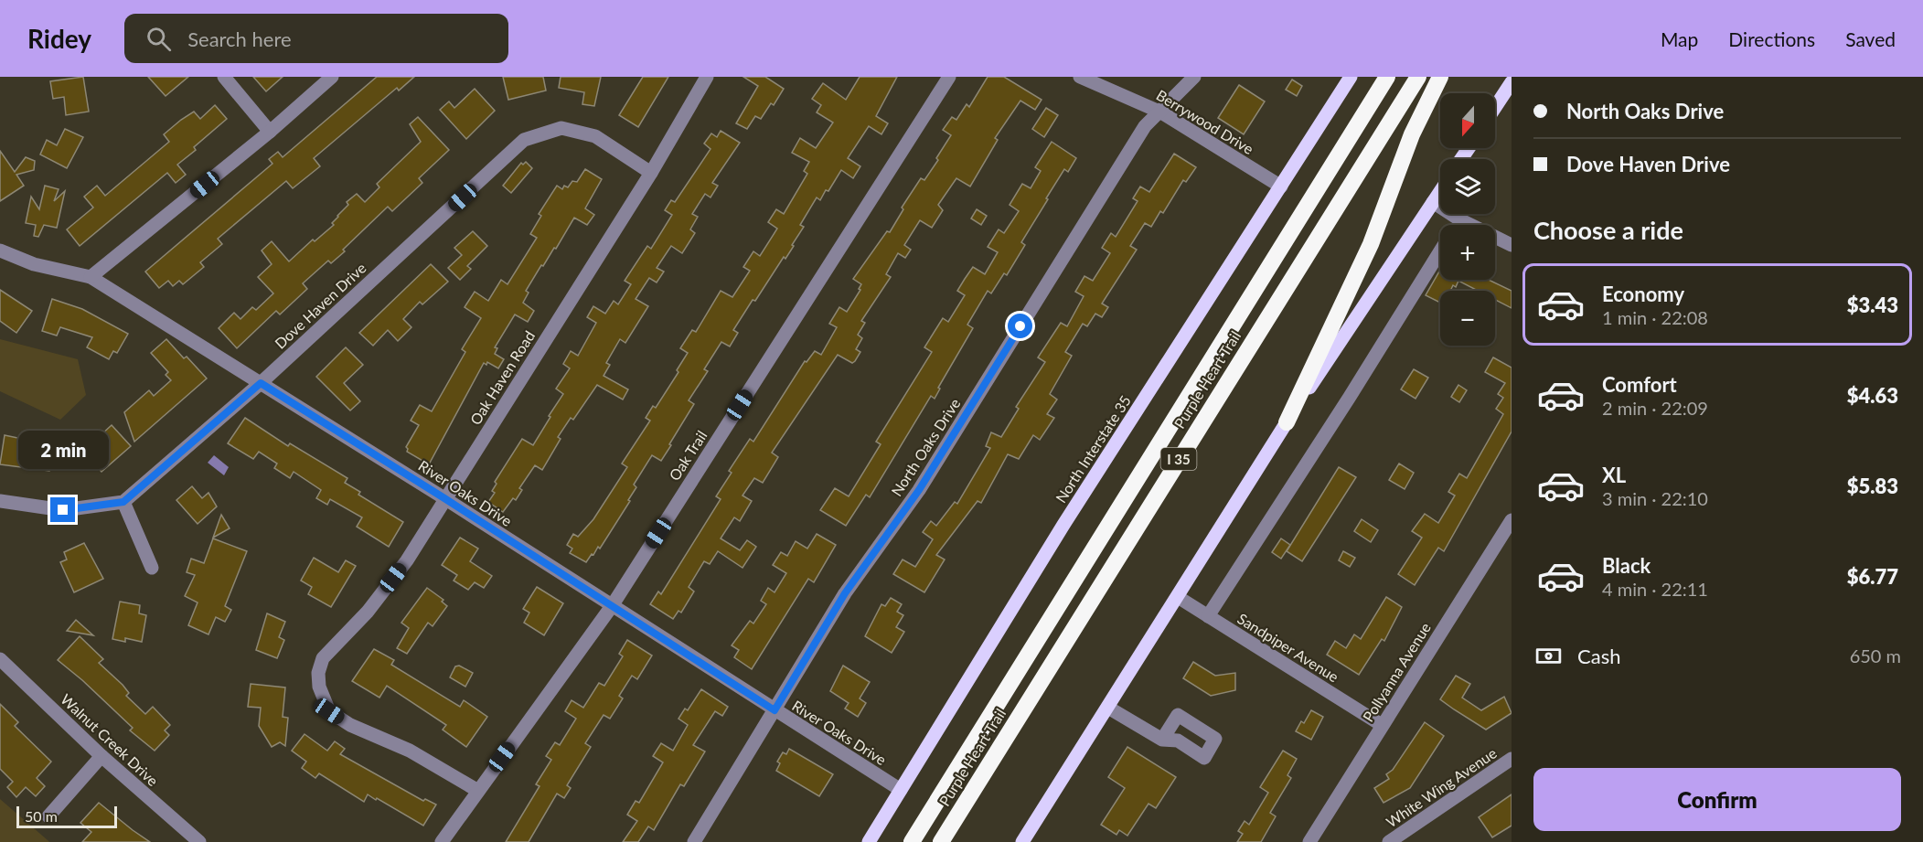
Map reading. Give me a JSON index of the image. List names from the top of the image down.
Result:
{
  "streets": {
    "highway": ["Purple Heart Trail", "I 35"],
    "main road": ["North Interstate 35"],
    "street": [
      "Berrywood Drive",
      "Dove Haven Drive",
      "Oak Haven Road",
      "North Oaks Drive",
      "Oak Trail",
      "River Oaks Drive",
      "Sandpiper Avenue",
      "Pollyanna Avenue",
      "Walnut Creek Drive",
      "White Wing Avenue"
    ]
  },
  "crossings": [
    ["Berrywood Drive", "North Oaks Drive"],
    ["Berrywood Drive", "North Interstate 35"],
    ["Dove Haven Drive", "Oak Haven Road"],
    ["Dove Haven Drive", "River Oaks Drive"],
    ["Oak Haven Road", "Oak Trail"],
    ["Oak Haven Road", "River Oaks Drive"],
    ["North Oaks Drive", "River Oaks Drive"],
    ["North Interstate 35", "River Oaks Drive"],
    ["Oak Trail", "River Oaks Drive"],
    ["Sandpiper Avenue", "Pollyanna Avenue"]
  ],
  "scale_bar": "50 m",
  "north": "bottom",
  "page": {
    "header": "Ridey",
    "search": "Search here",
    "nav": ["Map", "Directions", "Saved"],
    "banner": ["North Oaks Drive", "Dove Haven Drive"],
    "map_buttons": ["+", "−"],
    "heading": "Choose a ride",
    "list": [
      {
        "name": "Economy",
        "note": "1 min · 22:08",
        "value": "$3.43"
      },
      {
        "name": "Comfort",
        "note": "2 min · 22:09",
        "value": "$4.63"
      },
      {
        "name": "XL",
        "note": "3 min · 22:10",
        "value": "$5.83"
      },
      {
        "name": "Black",
        "note": "4 min · 22:11",
        "value": "$6.77"
      }
    ],
    "bubble": "2 min",
    "pay": ["Cash", "650 m"],
    "buttons": "Confirm",
    "scale": "50 m"
  }
}
